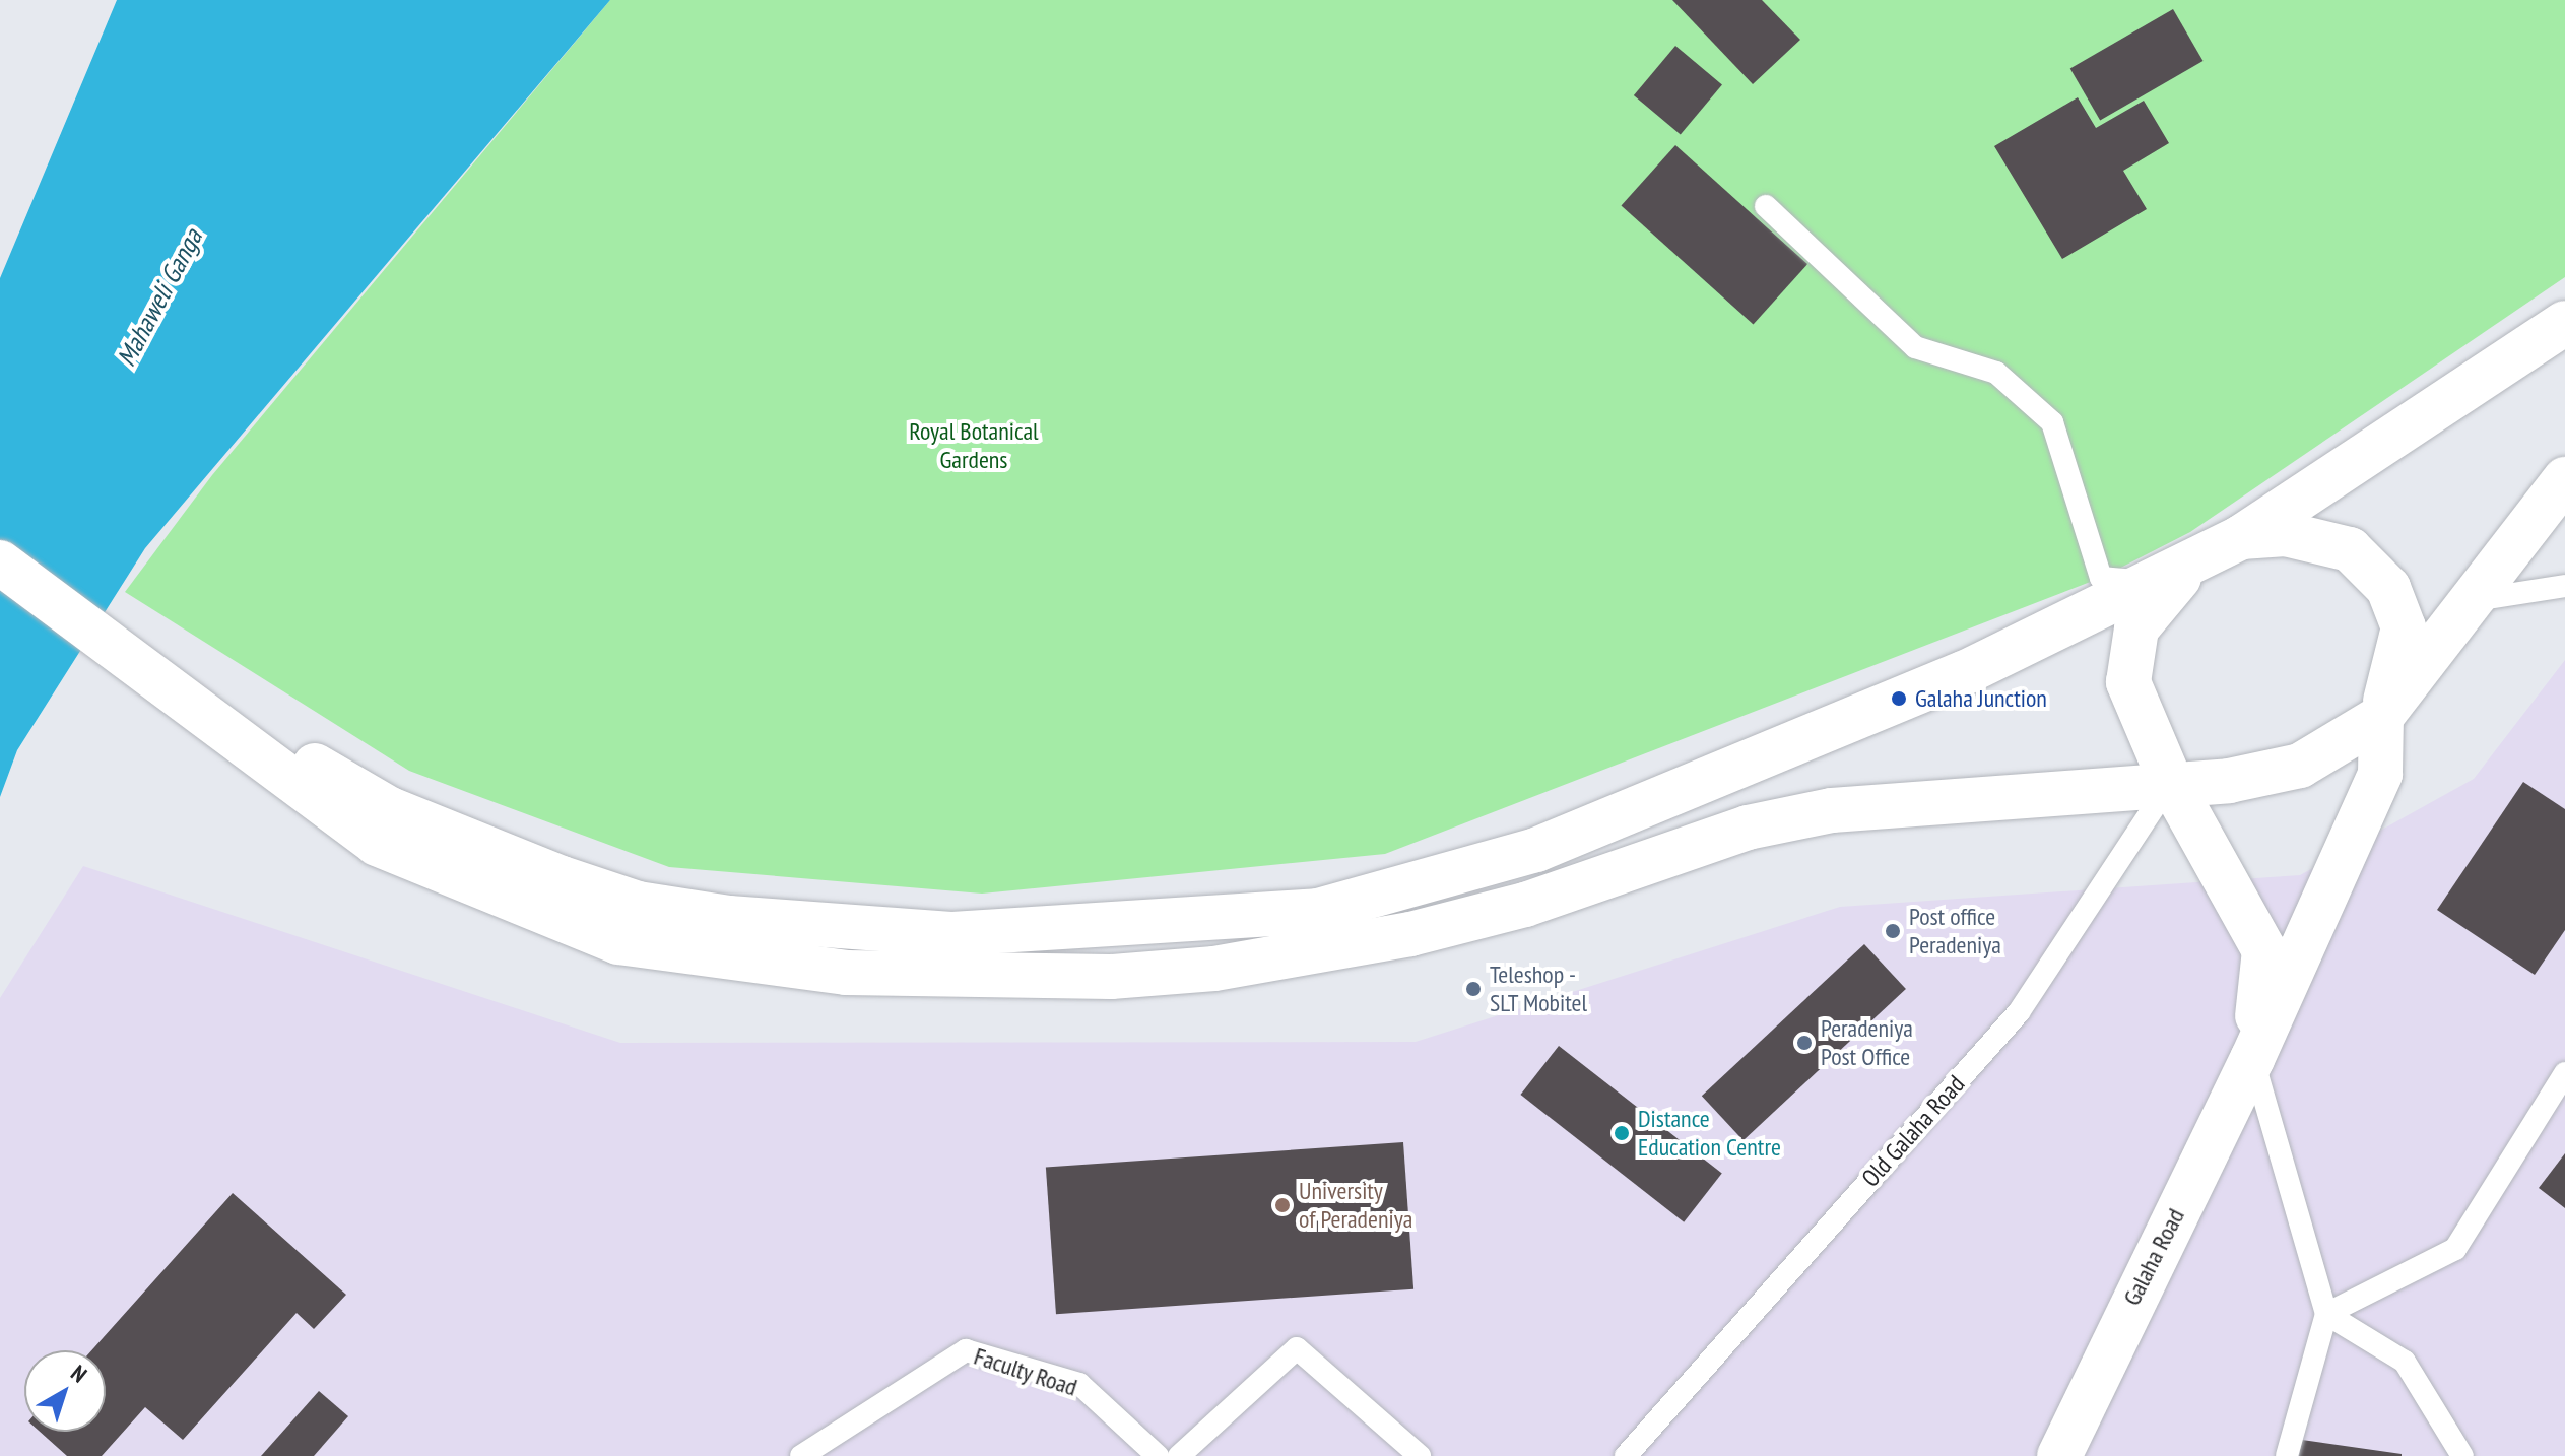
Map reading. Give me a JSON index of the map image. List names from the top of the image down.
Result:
{
  "streets": {
    "main road": ["Galaha Road"],
    "lane": ["Old Galaha Road", "Faculty Road"]
  },
  "crossings": [
    ["Old Galaha Road", "Galaha Road"]
  ],
  "water": ["Mahaweli Ganga"],
  "parks": ["Royal Botanical Gardens"],
  "places": [
    "Galaha Junction",
    "Post office Peradeniya",
    "Teleshop - SLT Mobitel",
    "Peradeniya Post Office",
    "Distance Education Centre",
    "University of Peradeniya"
  ],
  "north": "top right"
}
